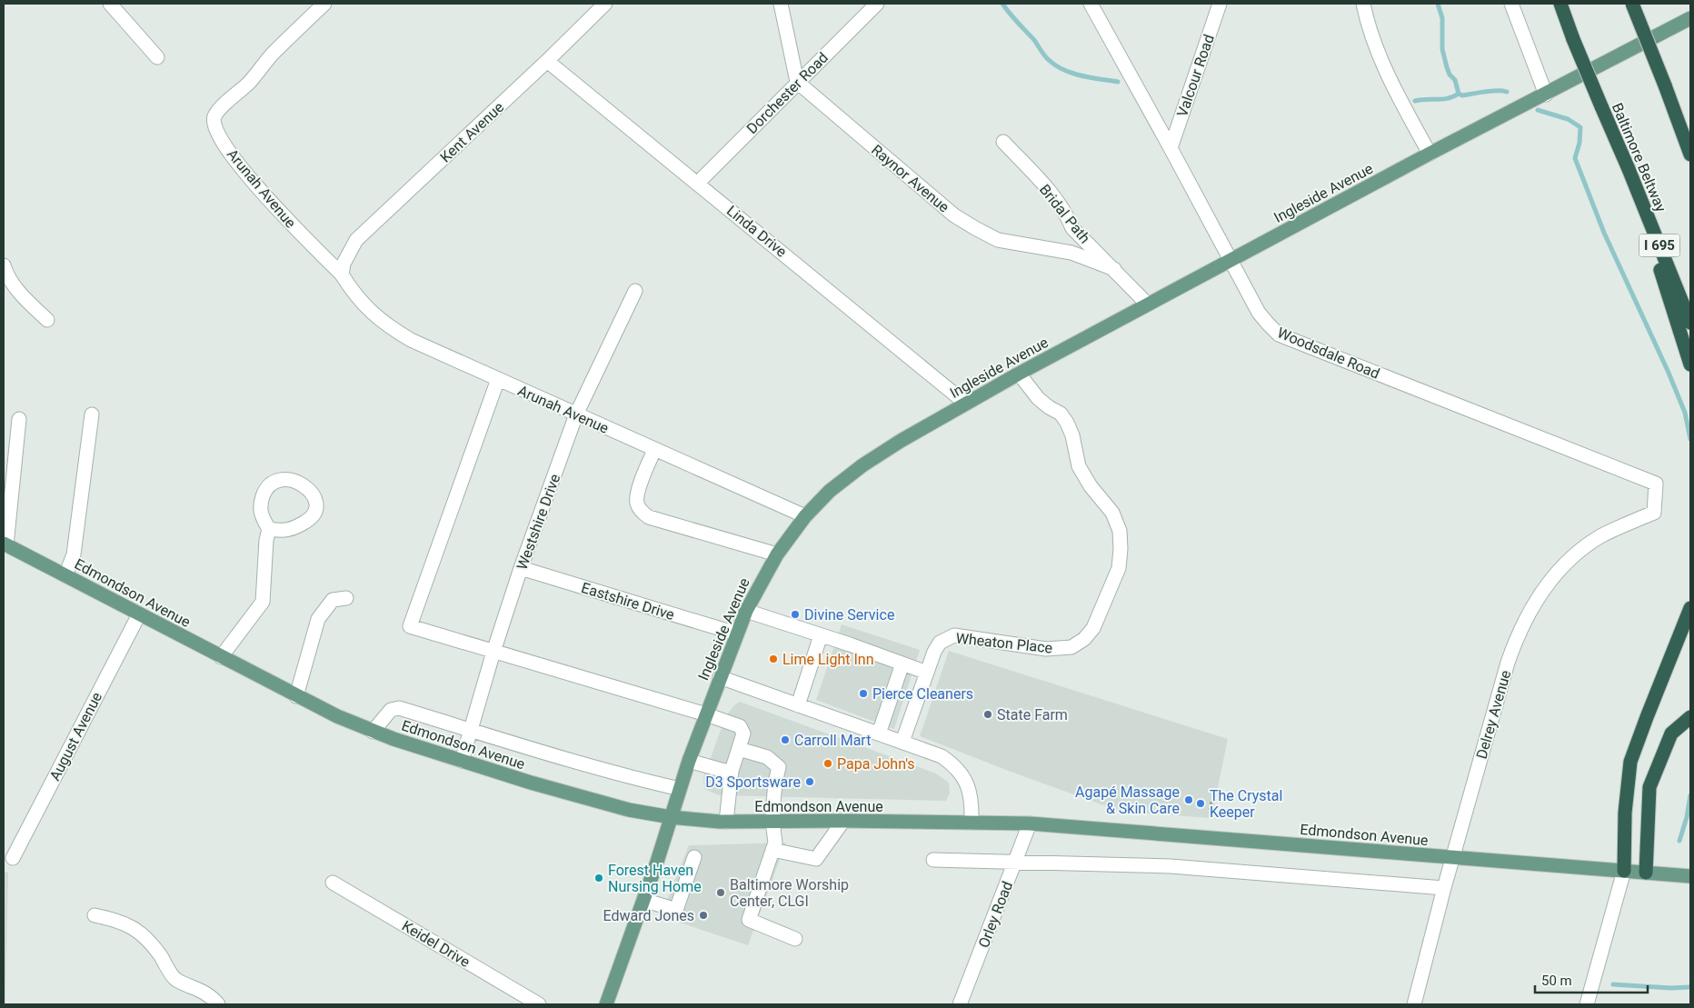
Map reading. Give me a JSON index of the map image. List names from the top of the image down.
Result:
{
  "streets": {
    "highway": ["Baltimore Beltway", "I 695"],
    "main road": ["Ingleside Avenue", "Edmondson Avenue"],
    "street": [
      "Valcour Road",
      "Dorchester Road",
      "Kent Avenue",
      "Raynor Avenue",
      "Arunah Avenue",
      "Bridal Path",
      "Linda Drive",
      "Woodsdale Road",
      "Westshire Drive",
      "Eastshire Drive",
      "Wheaton Place",
      "Delrey Avenue",
      "August Avenue",
      "Orley Road",
      "Keidel Drive"
    ]
  },
  "crossings": [
    ["Valcour Road", "Woodsdale Road"],
    ["Dorchester Road", "Raynor Avenue"],
    ["Dorchester Road", "Linda Drive"],
    ["Kent Avenue", "Arunah Avenue"],
    ["Kent Avenue", "Linda Drive"],
    ["Raynor Avenue", "Bridal Path"],
    ["Arunah Avenue", "Ingleside Avenue"],
    ["Arunah Avenue", "Westshire Drive"],
    ["Ingleside Avenue", "Bridal Path"],
    ["Ingleside Avenue", "Linda Drive"],
    ["Ingleside Avenue", "Woodsdale Road"],
    ["Ingleside Avenue", "Edmondson Avenue"],
    ["Ingleside Avenue", "Eastshire Drive"],
    ["Ingleside Avenue", "Wheaton Place"],
    ["Woodsdale Road", "Delrey Avenue"],
    ["Westshire Drive", "Edmondson Avenue"],
    ["Westshire Drive", "Eastshire Drive"],
    ["Edmondson Avenue", "Delrey Avenue"],
    ["Edmondson Avenue", "August Avenue"],
    ["Edmondson Avenue", "Orley Road"]
  ],
  "places": [
    "Divine Service",
    "Lime Light Inn",
    "Pierce Cleaners",
    "State Farm",
    "Carroll Mart",
    "Papa John's",
    "D3 Sportsware",
    "Agapé Massage & Skin Care",
    "The Crystal Keeper",
    "Forest Haven Nursing Home",
    "Baltimore Worship Center, CLGI",
    "Edward Jones"
  ],
  "scale_bar": "50 m"
}
